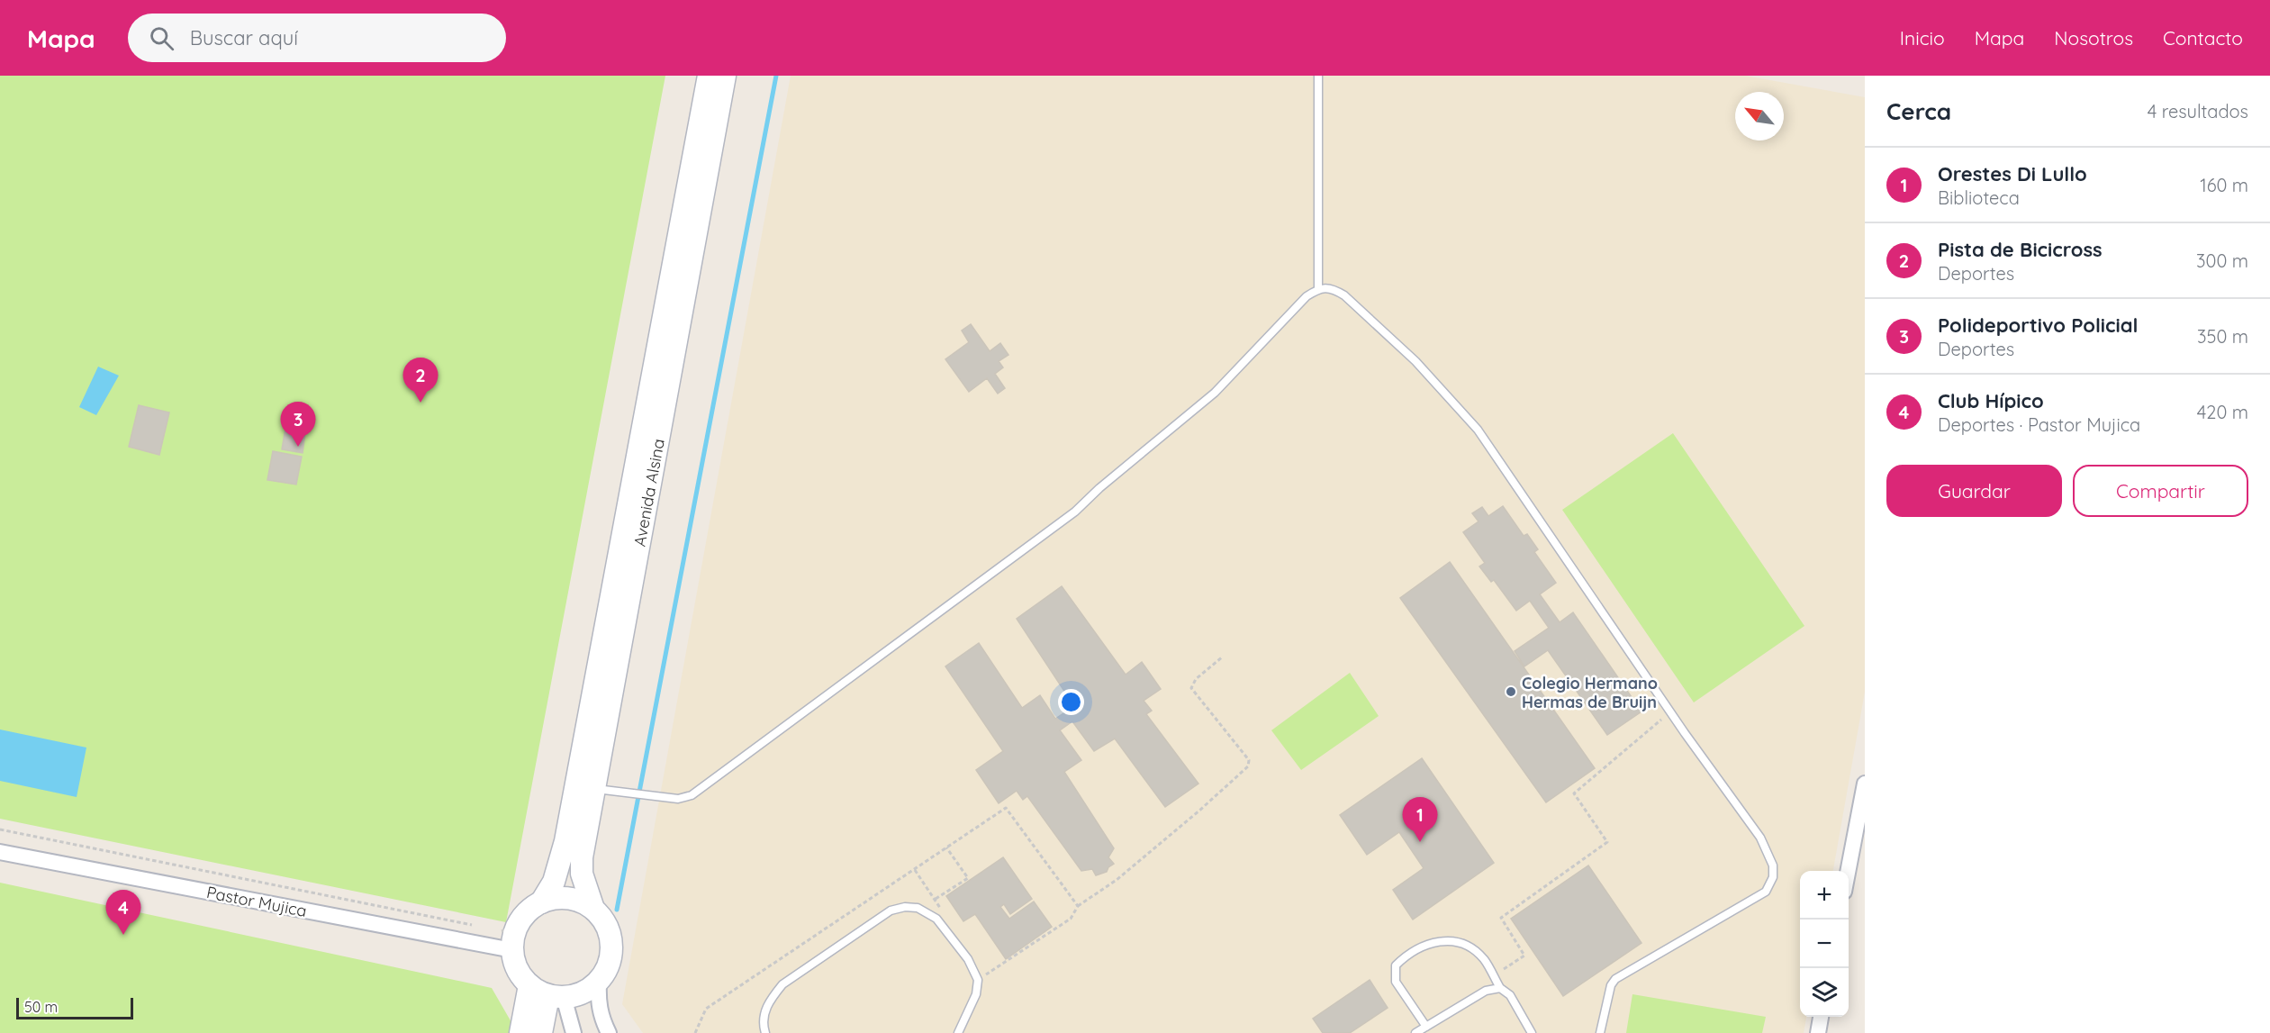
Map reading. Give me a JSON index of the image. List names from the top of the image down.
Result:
{
  "streets": {
    "main road": ["Avenida Alsina"],
    "street": ["Pastor Mujica"]
  },
  "crossings": [
    ["Avenida Alsina", "Pastor Mujica"]
  ],
  "places": ["Colegio Hermano Hermas de Bruijn"],
  "scale_bar": "50 m",
  "north": "top left",
  "page": {
    "header": "Mapa",
    "search": "Buscar aquí",
    "nav": [
      "Inicio",
      "Mapa",
      "Nosotros",
      "Contacto"
    ],
    "heading": ["Cerca", "4 resultados"],
    "list": [
      {
        "mark": "1",
        "name": "Orestes Di Lullo",
        "note": "Biblioteca",
        "value": "160 m"
      },
      {
        "mark": "2",
        "name": "Pista de Bicicross",
        "note": "Deportes",
        "value": "300 m"
      },
      {
        "mark": "3",
        "name": "Polideportivo Policial",
        "note": "Deportes",
        "value": "350 m"
      },
      {
        "mark": "4",
        "name": "Club Hípico",
        "note": "Deportes · Pastor Mujica",
        "value": "420 m"
      }
    ],
    "pins": [
      "2",
      "3",
      "1",
      "4"
    ],
    "buttons": ["Guardar", "Compartir"],
    "map_buttons": ["+", "−"],
    "scale": "50 m"
  }
}
